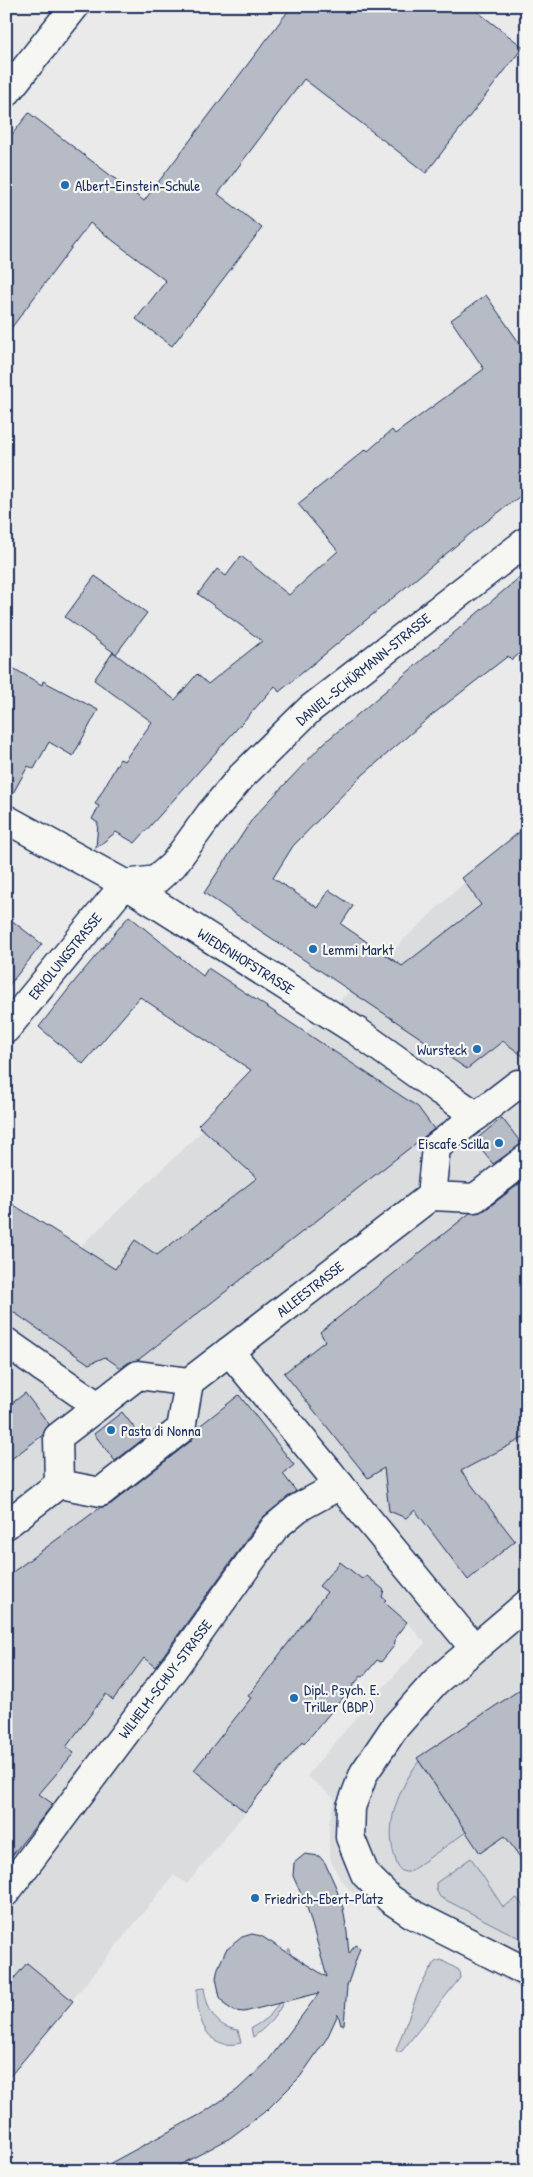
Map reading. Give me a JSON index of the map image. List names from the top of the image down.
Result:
{
  "streets": {
    "street": [
      "DANIEL-SCHÜRMANN-STRASSE",
      "ERHOLUNGSTRASSE",
      "WIEDENHOFSTRASSE",
      "ALLEESTRASSE",
      "WILHELM-SCHUY-STRASSE"
    ]
  },
  "crossings": [
    ["DANIEL-SCHÜRMANN-STRASSE", "ERHOLUNGSTRASSE"],
    ["DANIEL-SCHÜRMANN-STRASSE", "WIEDENHOFSTRASSE"],
    ["ERHOLUNGSTRASSE", "WIEDENHOFSTRASSE"]
  ],
  "places": [
    "Albert-Einstein-Schule",
    "Lemmi Markt",
    "Wursteck",
    "Eiscafe Scilla",
    "Pasta di Nonna",
    "Dipl. Psych. E. Triller (BDP)",
    "Friedrich-Ebert-Platz"
  ]
}
